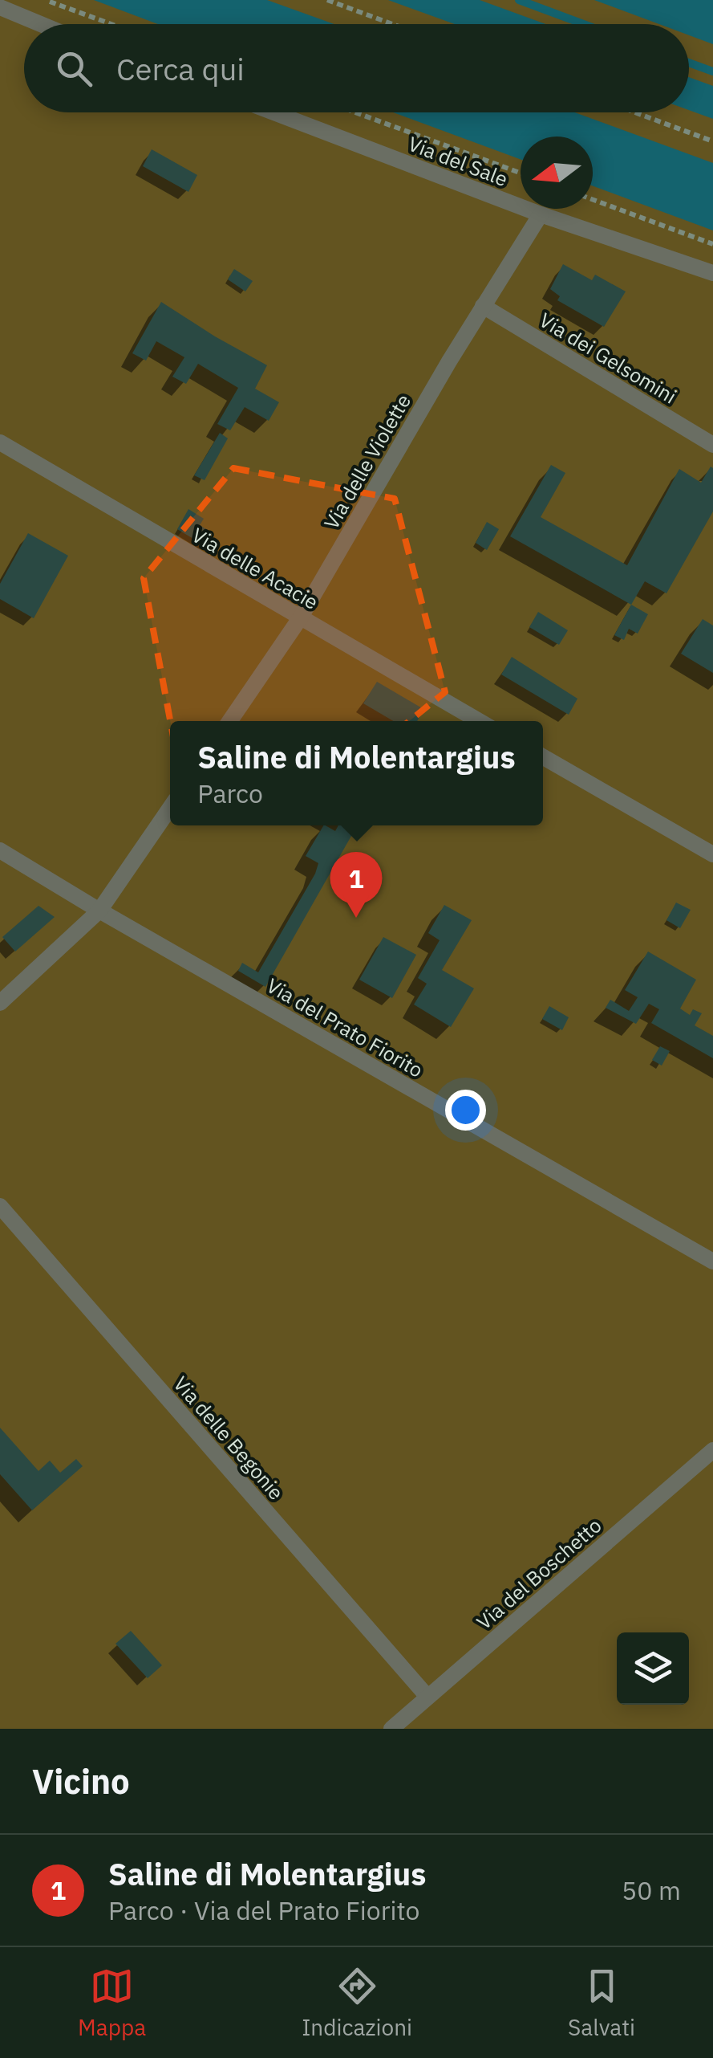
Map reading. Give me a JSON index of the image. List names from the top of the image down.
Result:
{
  "streets": {
    "street": [
      "Via del Sale",
      "Via dei Gelsomini",
      "Via delle Violette",
      "Via delle Acacie",
      "Via del Prato Fiorito",
      "Via delle Begonie",
      "Via del Boschetto"
    ]
  },
  "crossings": [
    ["Via del Sale", "Via delle Violette"],
    ["Via dei Gelsomini", "Via delle Violette"],
    ["Via delle Violette", "Via delle Acacie"],
    ["Via delle Begonie", "Via del Boschetto"]
  ],
  "north": "left",
  "page": {
    "search": "Cerca qui",
    "popup": ["Saline di Molentargius", "Parco"],
    "pins": "1",
    "heading": "Vicino",
    "list": [
      {
        "mark": "1",
        "name": "Saline di Molentargius",
        "note": "Parco · Via del Prato Fiorito",
        "value": "50 m"
      }
    ],
    "nav": ["Mappa", "Indicazioni", "Salvati"]
  }
}
